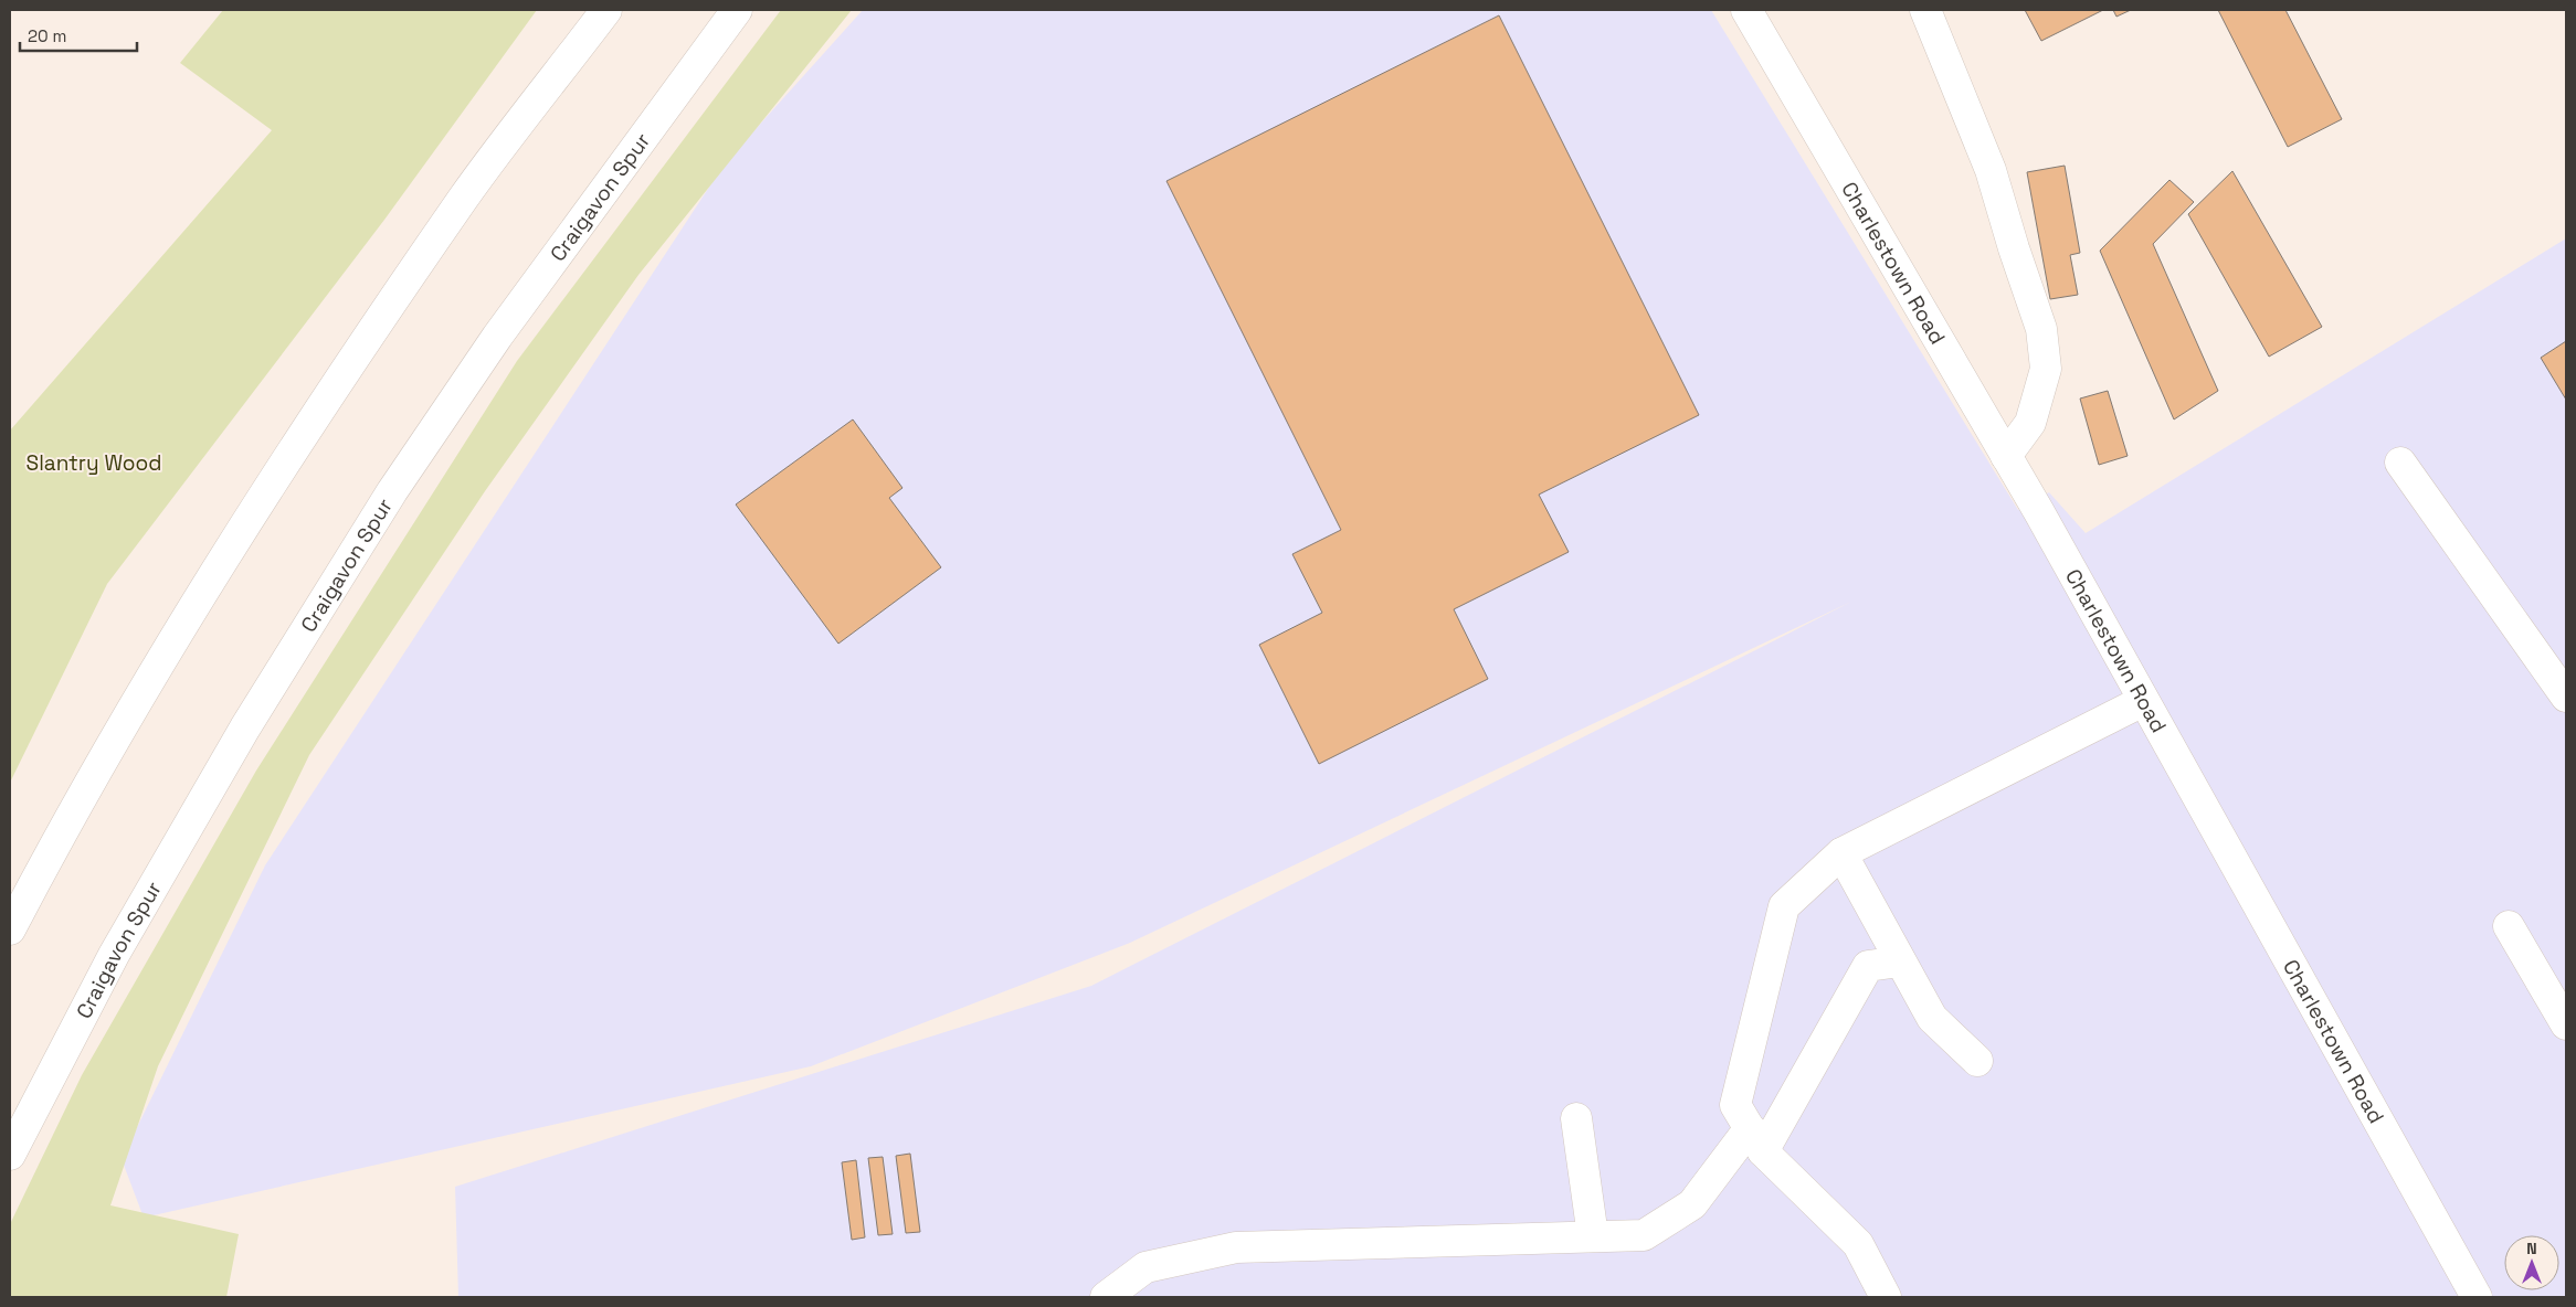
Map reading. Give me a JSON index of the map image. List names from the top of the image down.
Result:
{
  "streets": {
    "main road": ["Craigavon Spur", "Charlestown Road"]
  },
  "parks": ["Slantry Wood"],
  "scale_bar": "20 m",
  "north": "top"
}
